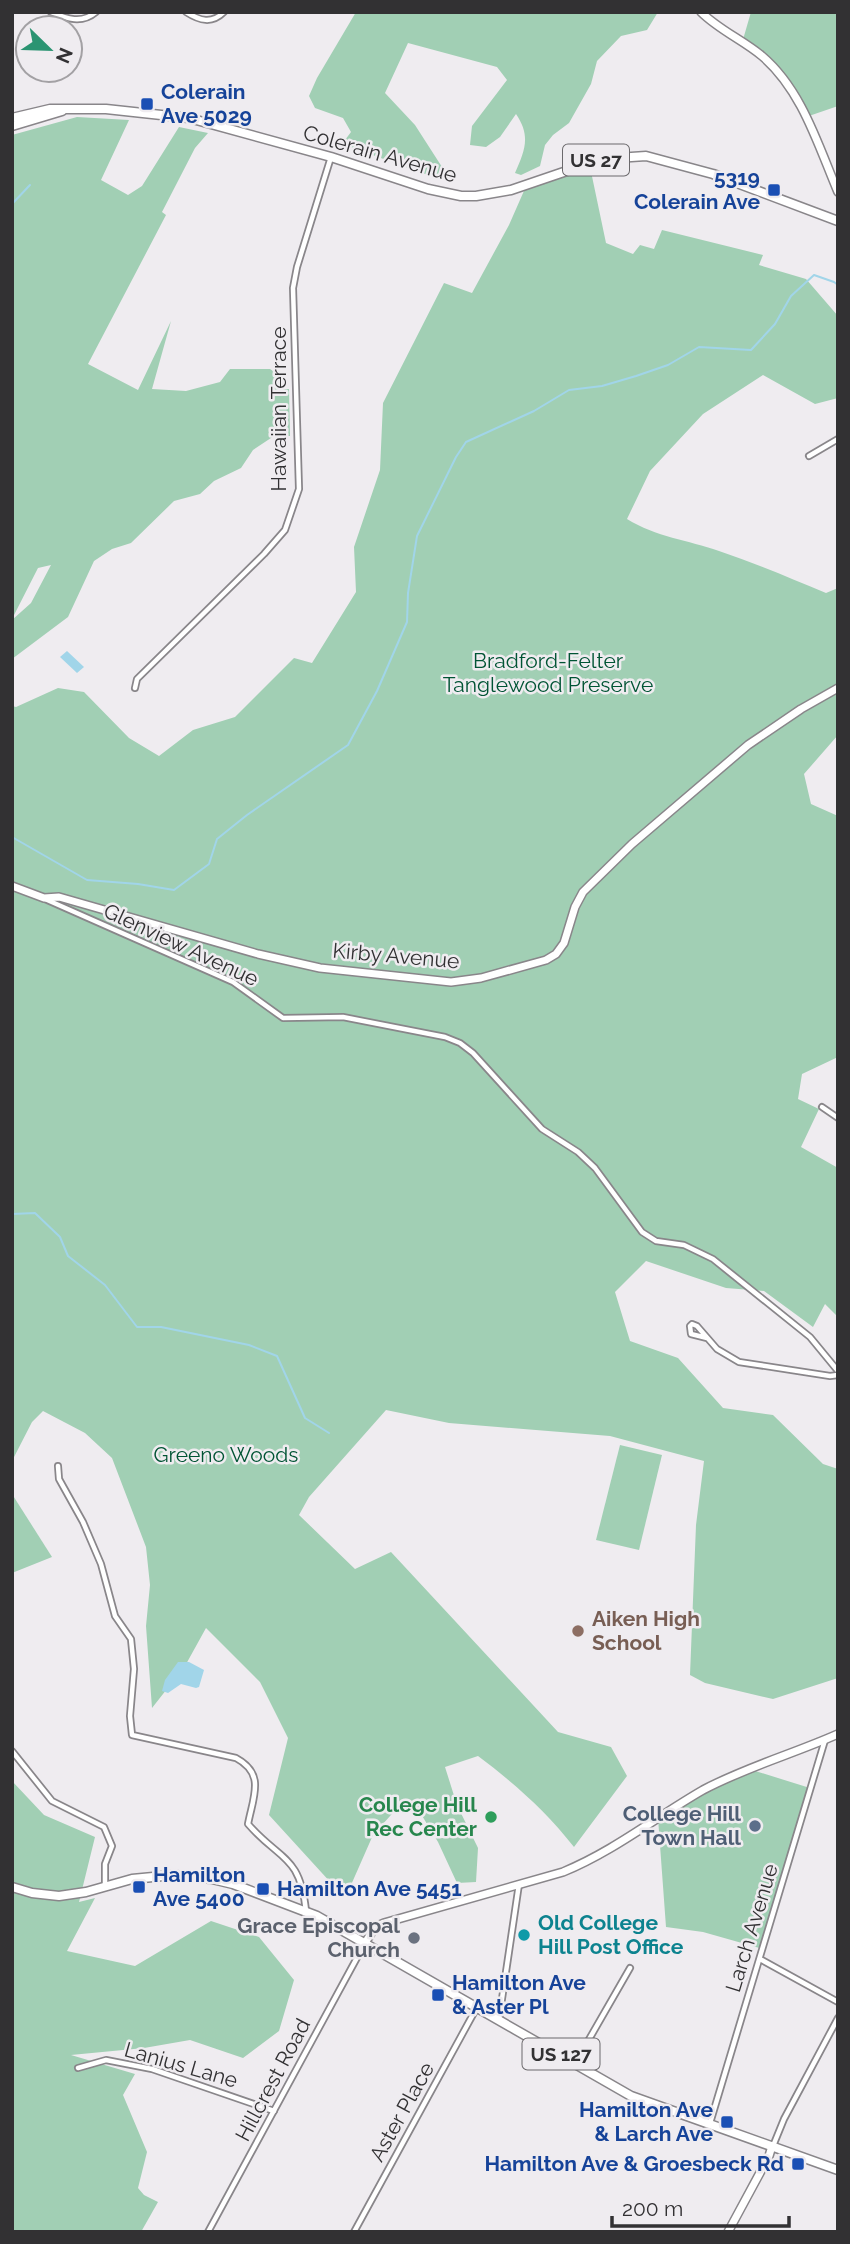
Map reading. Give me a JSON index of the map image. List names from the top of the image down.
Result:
{
  "streets": {
    "main road": ["Colerain Avenue", "US 27", "US 127"],
    "street": [
      "Hawaiian Terrace",
      "Glenview Avenue",
      "Kirby Avenue",
      "Larch Avenue",
      "Lanius Lane",
      "Hillcrest Road",
      "Aster Place"
    ]
  },
  "crossings": [
    ["Colerain Avenue", "Hawaiian Terrace"],
    ["Glenview Avenue", "Kirby Avenue"],
    ["Larch Avenue", "US 127"],
    ["US 127", "Hillcrest Road"],
    ["US 127", "Aster Place"],
    ["Lanius Lane", "Hillcrest Road"]
  ],
  "parks": ["Bradford-Felter Tanglewood Preserve", "Greeno Woods"],
  "places": {
    "transit": [
      "Colerain Ave 5029",
      "5319 Colerain Ave",
      "Hamilton Ave 5400",
      "Hamilton Ave 5451",
      "Hamilton Ave & Aster Pl",
      "Hamilton Ave & Larch Ave",
      "Hamilton Ave & Groesbeck Rd"
    ],
    "other": [
      "Aiken High School",
      "College Hill Rec Center",
      "College Hill Town Hall",
      "Old College Hill Post Office",
      "Grace Episcopal Church"
    ]
  },
  "scale_bar": "200 m",
  "north": "bottom right"
}
